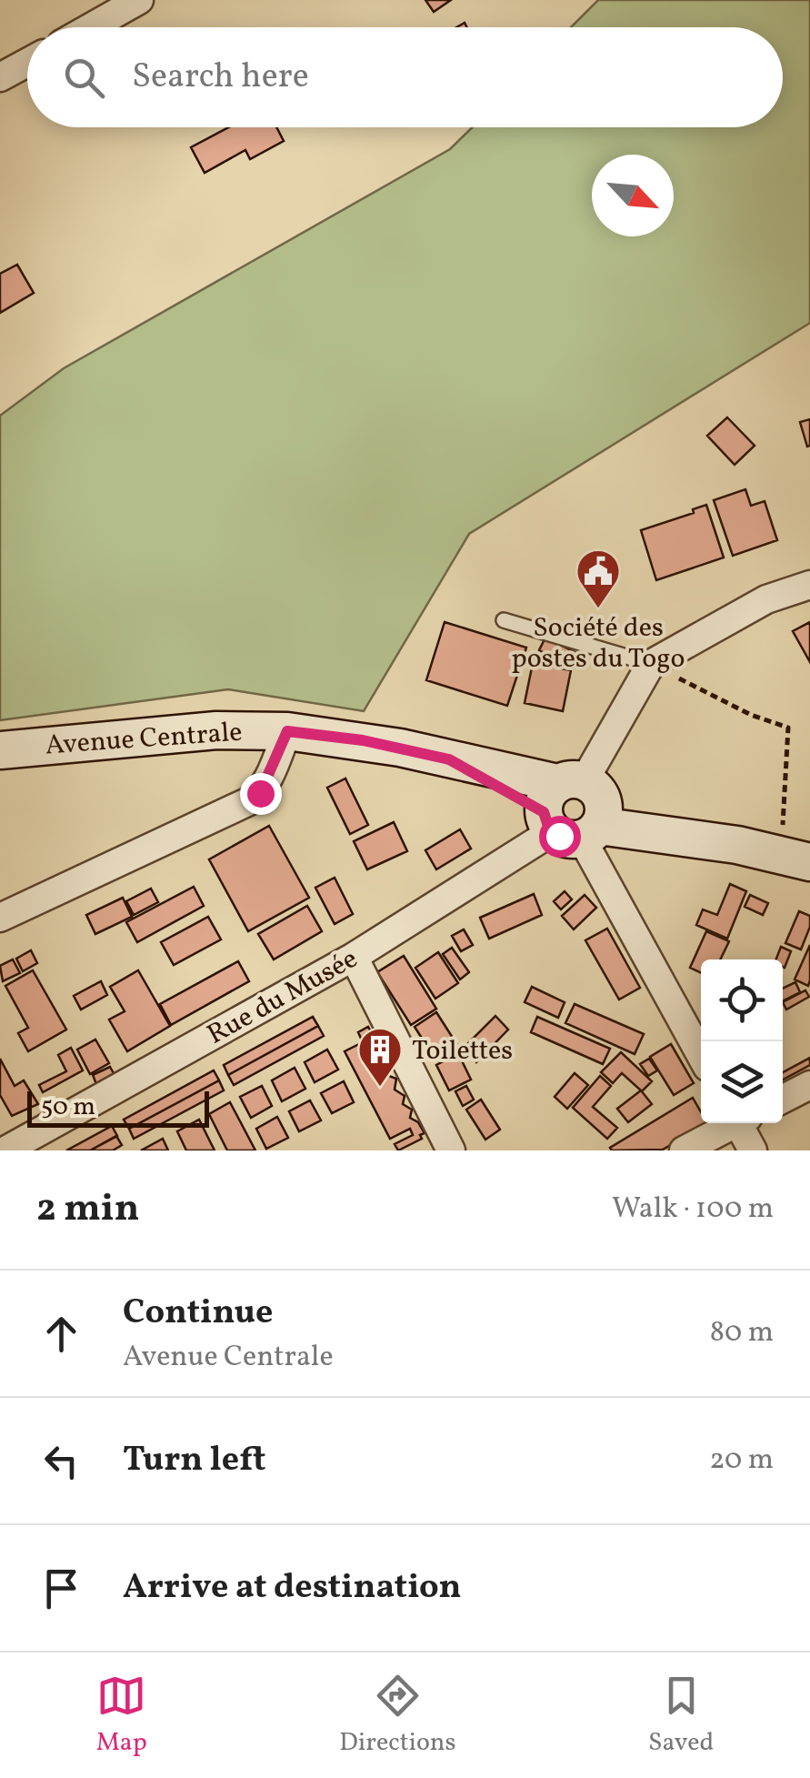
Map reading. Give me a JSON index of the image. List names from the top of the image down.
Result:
{
  "streets": {
    "main road": ["Avenue Centrale"],
    "street": ["Rue du Musée"]
  },
  "crossings": [
    ["Avenue Centrale", "Rue du Musée"]
  ],
  "places": {
    "public building": ["Société des postes du Togo"],
    "building": ["Toilettes"]
  },
  "scale_bar": "50 m",
  "north": "bottom right",
  "page": {
    "search": "Search here",
    "scale": "50 m",
    "heading": ["2 min", "Walk · 100 m"],
    "list": [
      ["Continue", "Avenue Centrale", "80 m"],
      ["Turn left", "20 m"],
      "Arrive at destination"
    ],
    "nav": ["Map", "Directions", "Saved"]
  }
}
